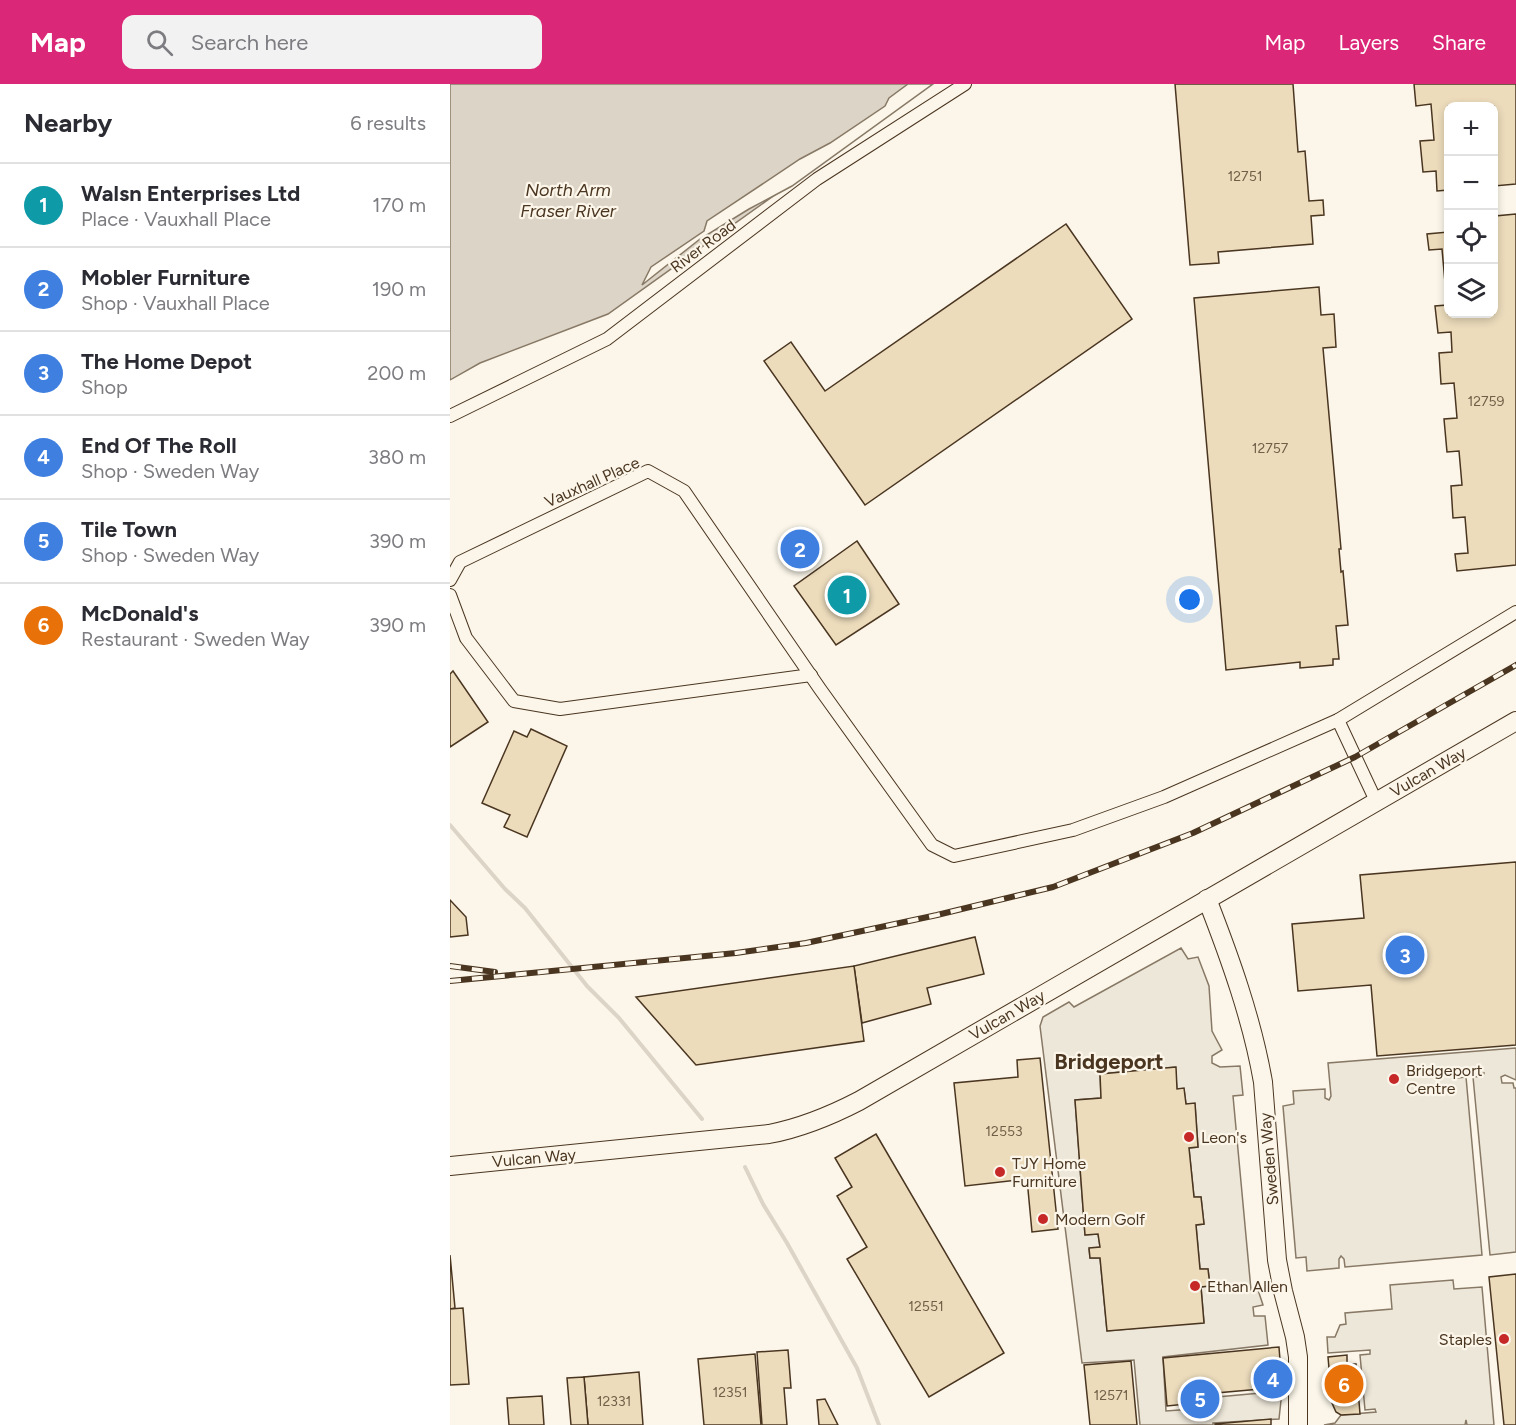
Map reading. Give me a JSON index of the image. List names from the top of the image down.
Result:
{
  "streets": {
    "street": [
      "River Road",
      "Vauxhall Place",
      "Vulcan Way",
      "Sweden Way"
    ]
  },
  "crossings": [
    ["Vulcan Way", "Sweden Way"]
  ],
  "districts": ["Bridgeport"],
  "water": ["North Arm Fraser River"],
  "places": [
    "Bridgeport Centre",
    "Leon's",
    "TJY Home Furniture",
    "Modern Golf",
    "Ethan Allen",
    "Staples"
  ],
  "house_numbers": [
    "12751",
    "12759",
    "12757",
    "12553",
    "12551",
    "12351",
    "12571",
    "12331"
  ],
  "page": {
    "header": "Map",
    "search": "Search here",
    "nav": ["Map", "Layers", "Share"],
    "heading": ["Nearby", "6 results"],
    "map_buttons": ["+", "−"],
    "list": [
      {
        "mark": "1",
        "name": "Walsn Enterprises Ltd",
        "note": "Place · Vauxhall Place",
        "value": "170 m"
      },
      {
        "mark": "2",
        "name": "Mobler Furniture",
        "note": "Shop · Vauxhall Place",
        "value": "190 m"
      },
      {
        "mark": "3",
        "name": "The Home Depot",
        "note": "Shop",
        "value": "200 m"
      },
      {
        "mark": "4",
        "name": "End Of The Roll",
        "note": "Shop · Sweden Way",
        "value": "380 m"
      },
      {
        "mark": "5",
        "name": "Tile Town",
        "note": "Shop · Sweden Way",
        "value": "390 m"
      },
      {
        "mark": "6",
        "name": "McDonald's",
        "note": "Restaurant · Sweden Way",
        "value": "390 m"
      }
    ],
    "pins": [
      "2",
      "1",
      "3",
      "4",
      "6",
      "5"
    ]
  }
}
